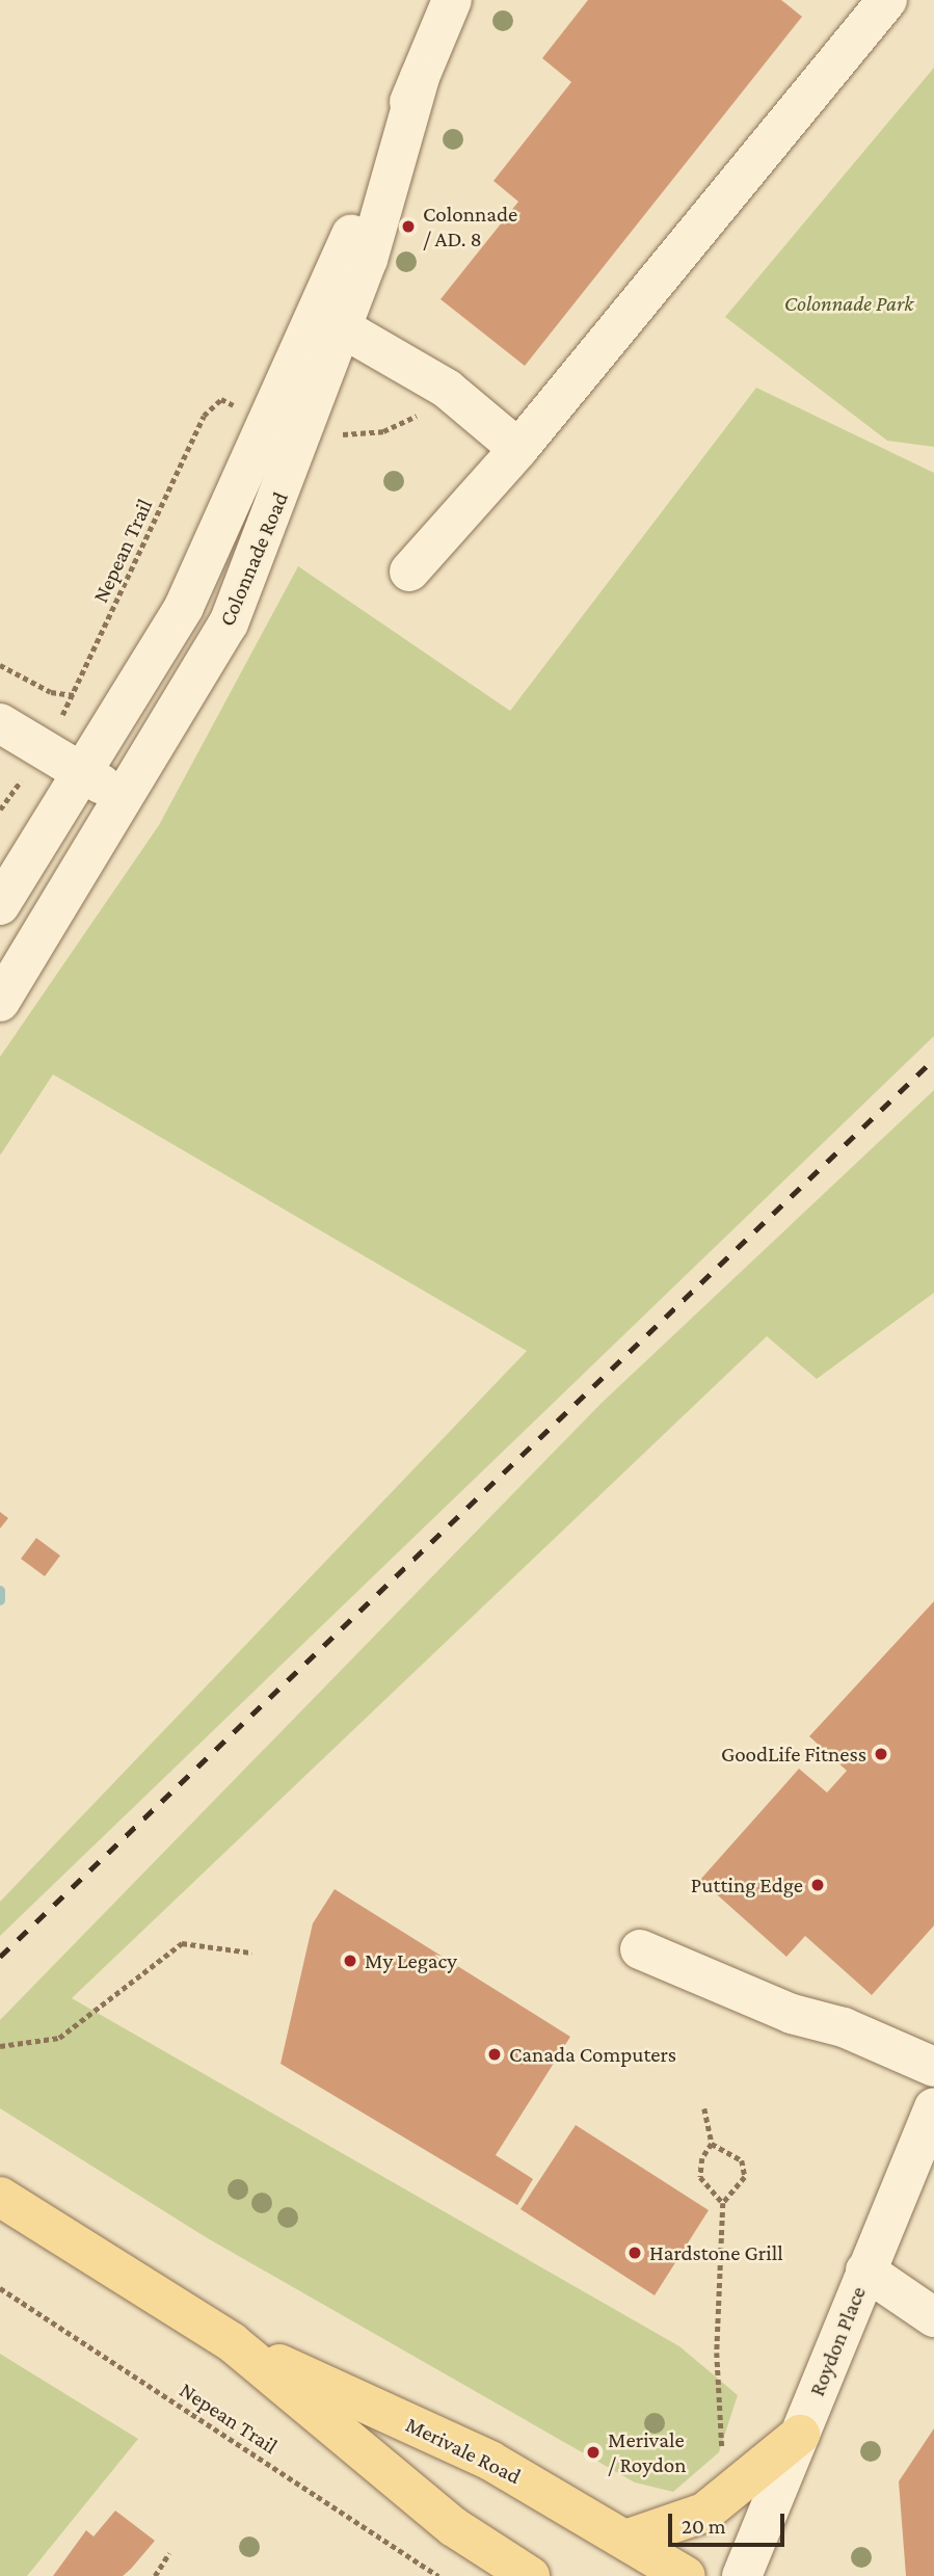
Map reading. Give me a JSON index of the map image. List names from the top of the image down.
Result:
{
  "streets": {
    "main road": ["Merivale Road"],
    "street": ["Colonnade Road", "Roydon Place"],
    "path": ["Nepean Trail"]
  },
  "crossings": [
    ["Nepean Trail", "Colonnade Road"]
  ],
  "parks": ["Colonnade Park"],
  "places": [
    "Colonnade / AD. 8",
    "GoodLife Fitness",
    "Putting Edge",
    "My Legacy",
    "Canada Computers",
    "Hardstone Grill",
    "Merivale / Roydon"
  ],
  "scale_bar": "20 m"
}
